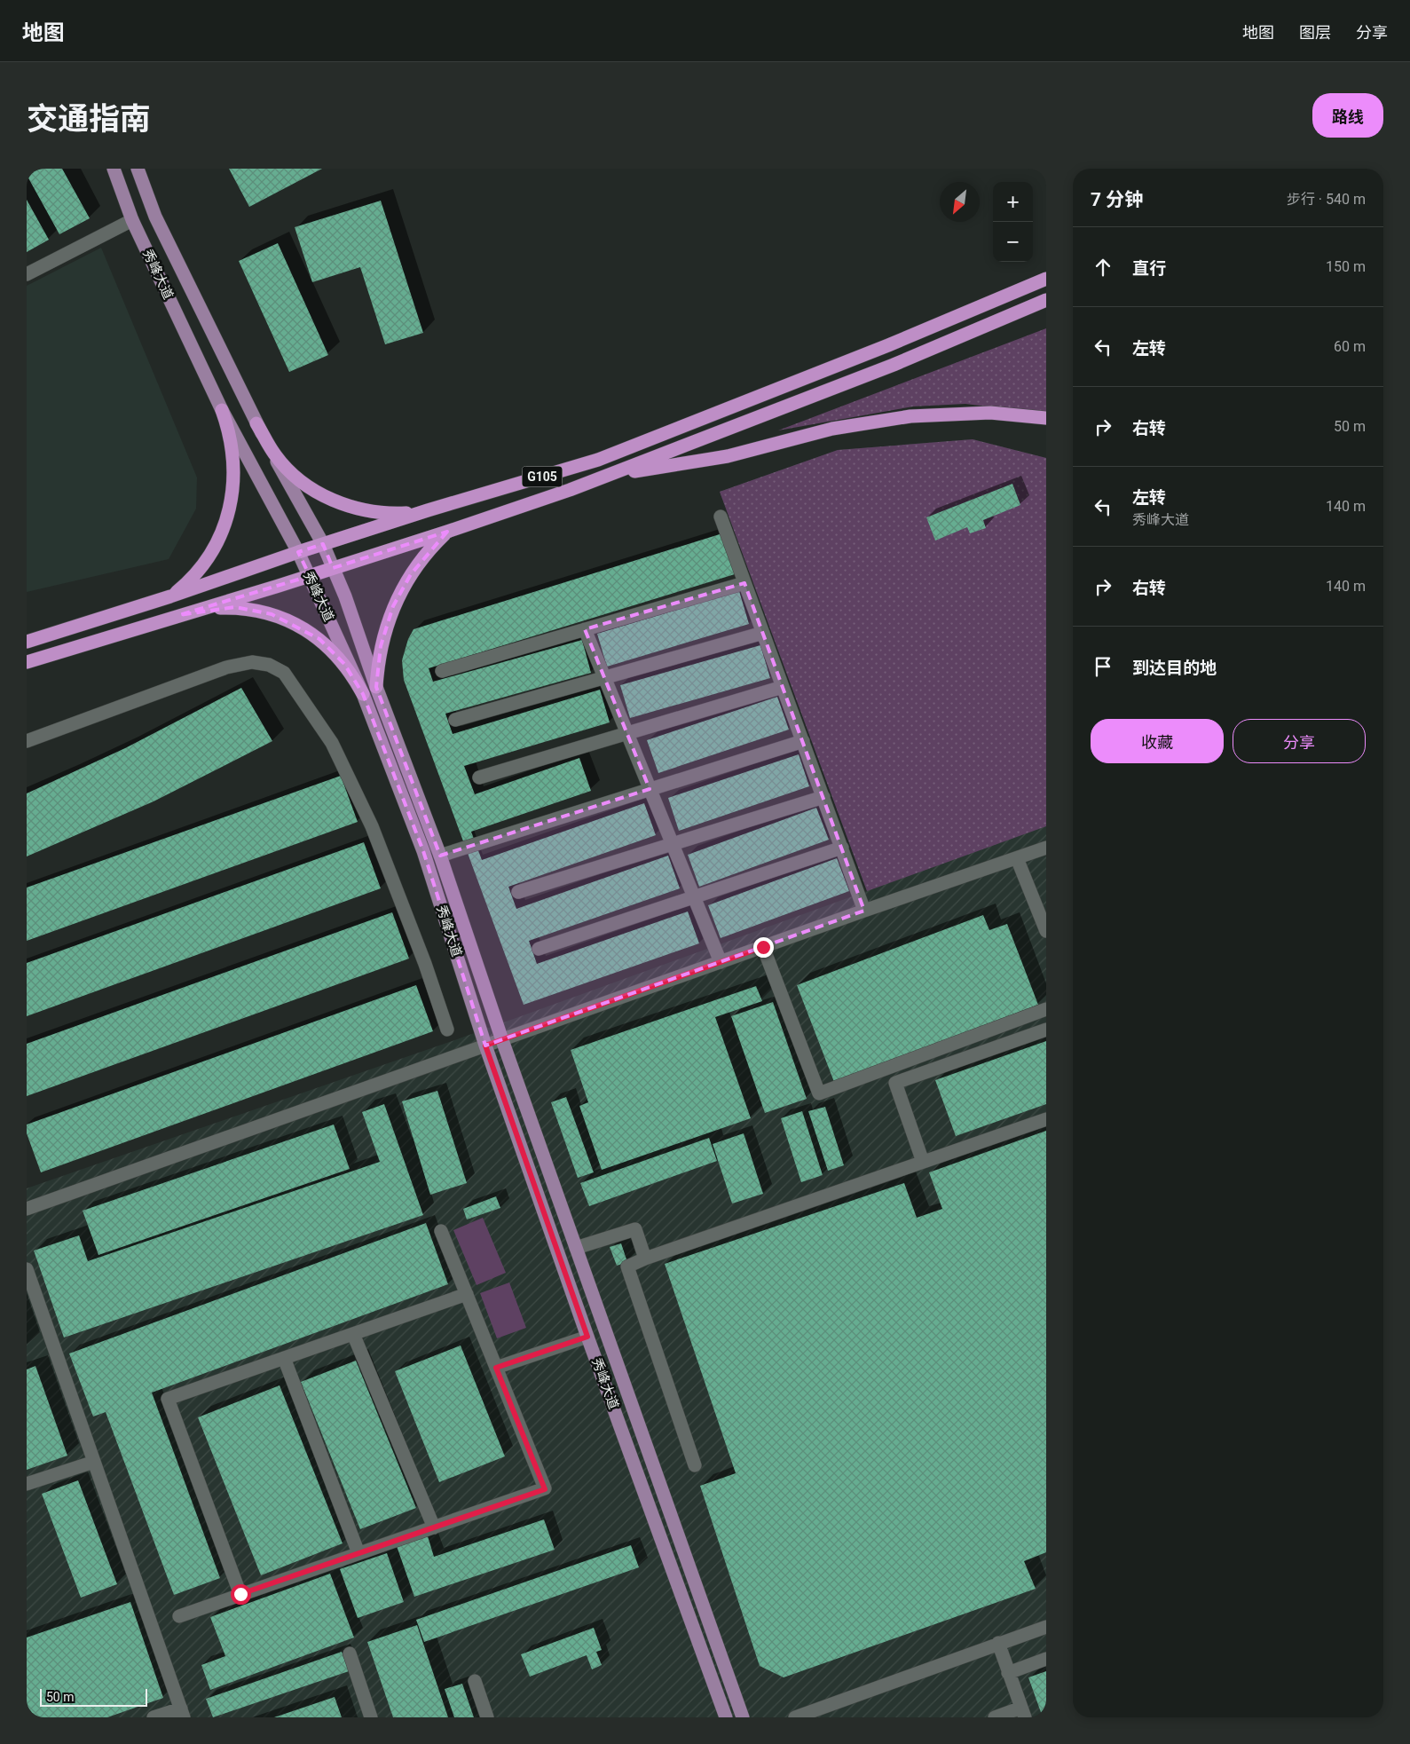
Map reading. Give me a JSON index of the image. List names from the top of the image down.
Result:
{
  "streets": {
    "highway": ["G105"],
    "main road": ["秀峰大道"]
  },
  "crossings": [
    ["秀峰大道", "G105"]
  ],
  "scale_bar": "50 m",
  "north": "bottom left",
  "page": {
    "header": "地图",
    "nav": ["地图", "图层", "分享"],
    "title": "交通指南",
    "buttons": [
      "路线",
      ["收藏", "分享"]
    ],
    "heading": ["7 分钟", "步行 · 540 m"],
    "map_buttons": ["+", "−"],
    "list": [
      ["直行", "150 m"],
      ["左转", "60 m"],
      ["右转", "50 m"],
      ["左转", "秀峰大道", "140 m"],
      ["右转", "140 m"],
      "到达目的地"
    ],
    "scale": "50 m"
  }
}
